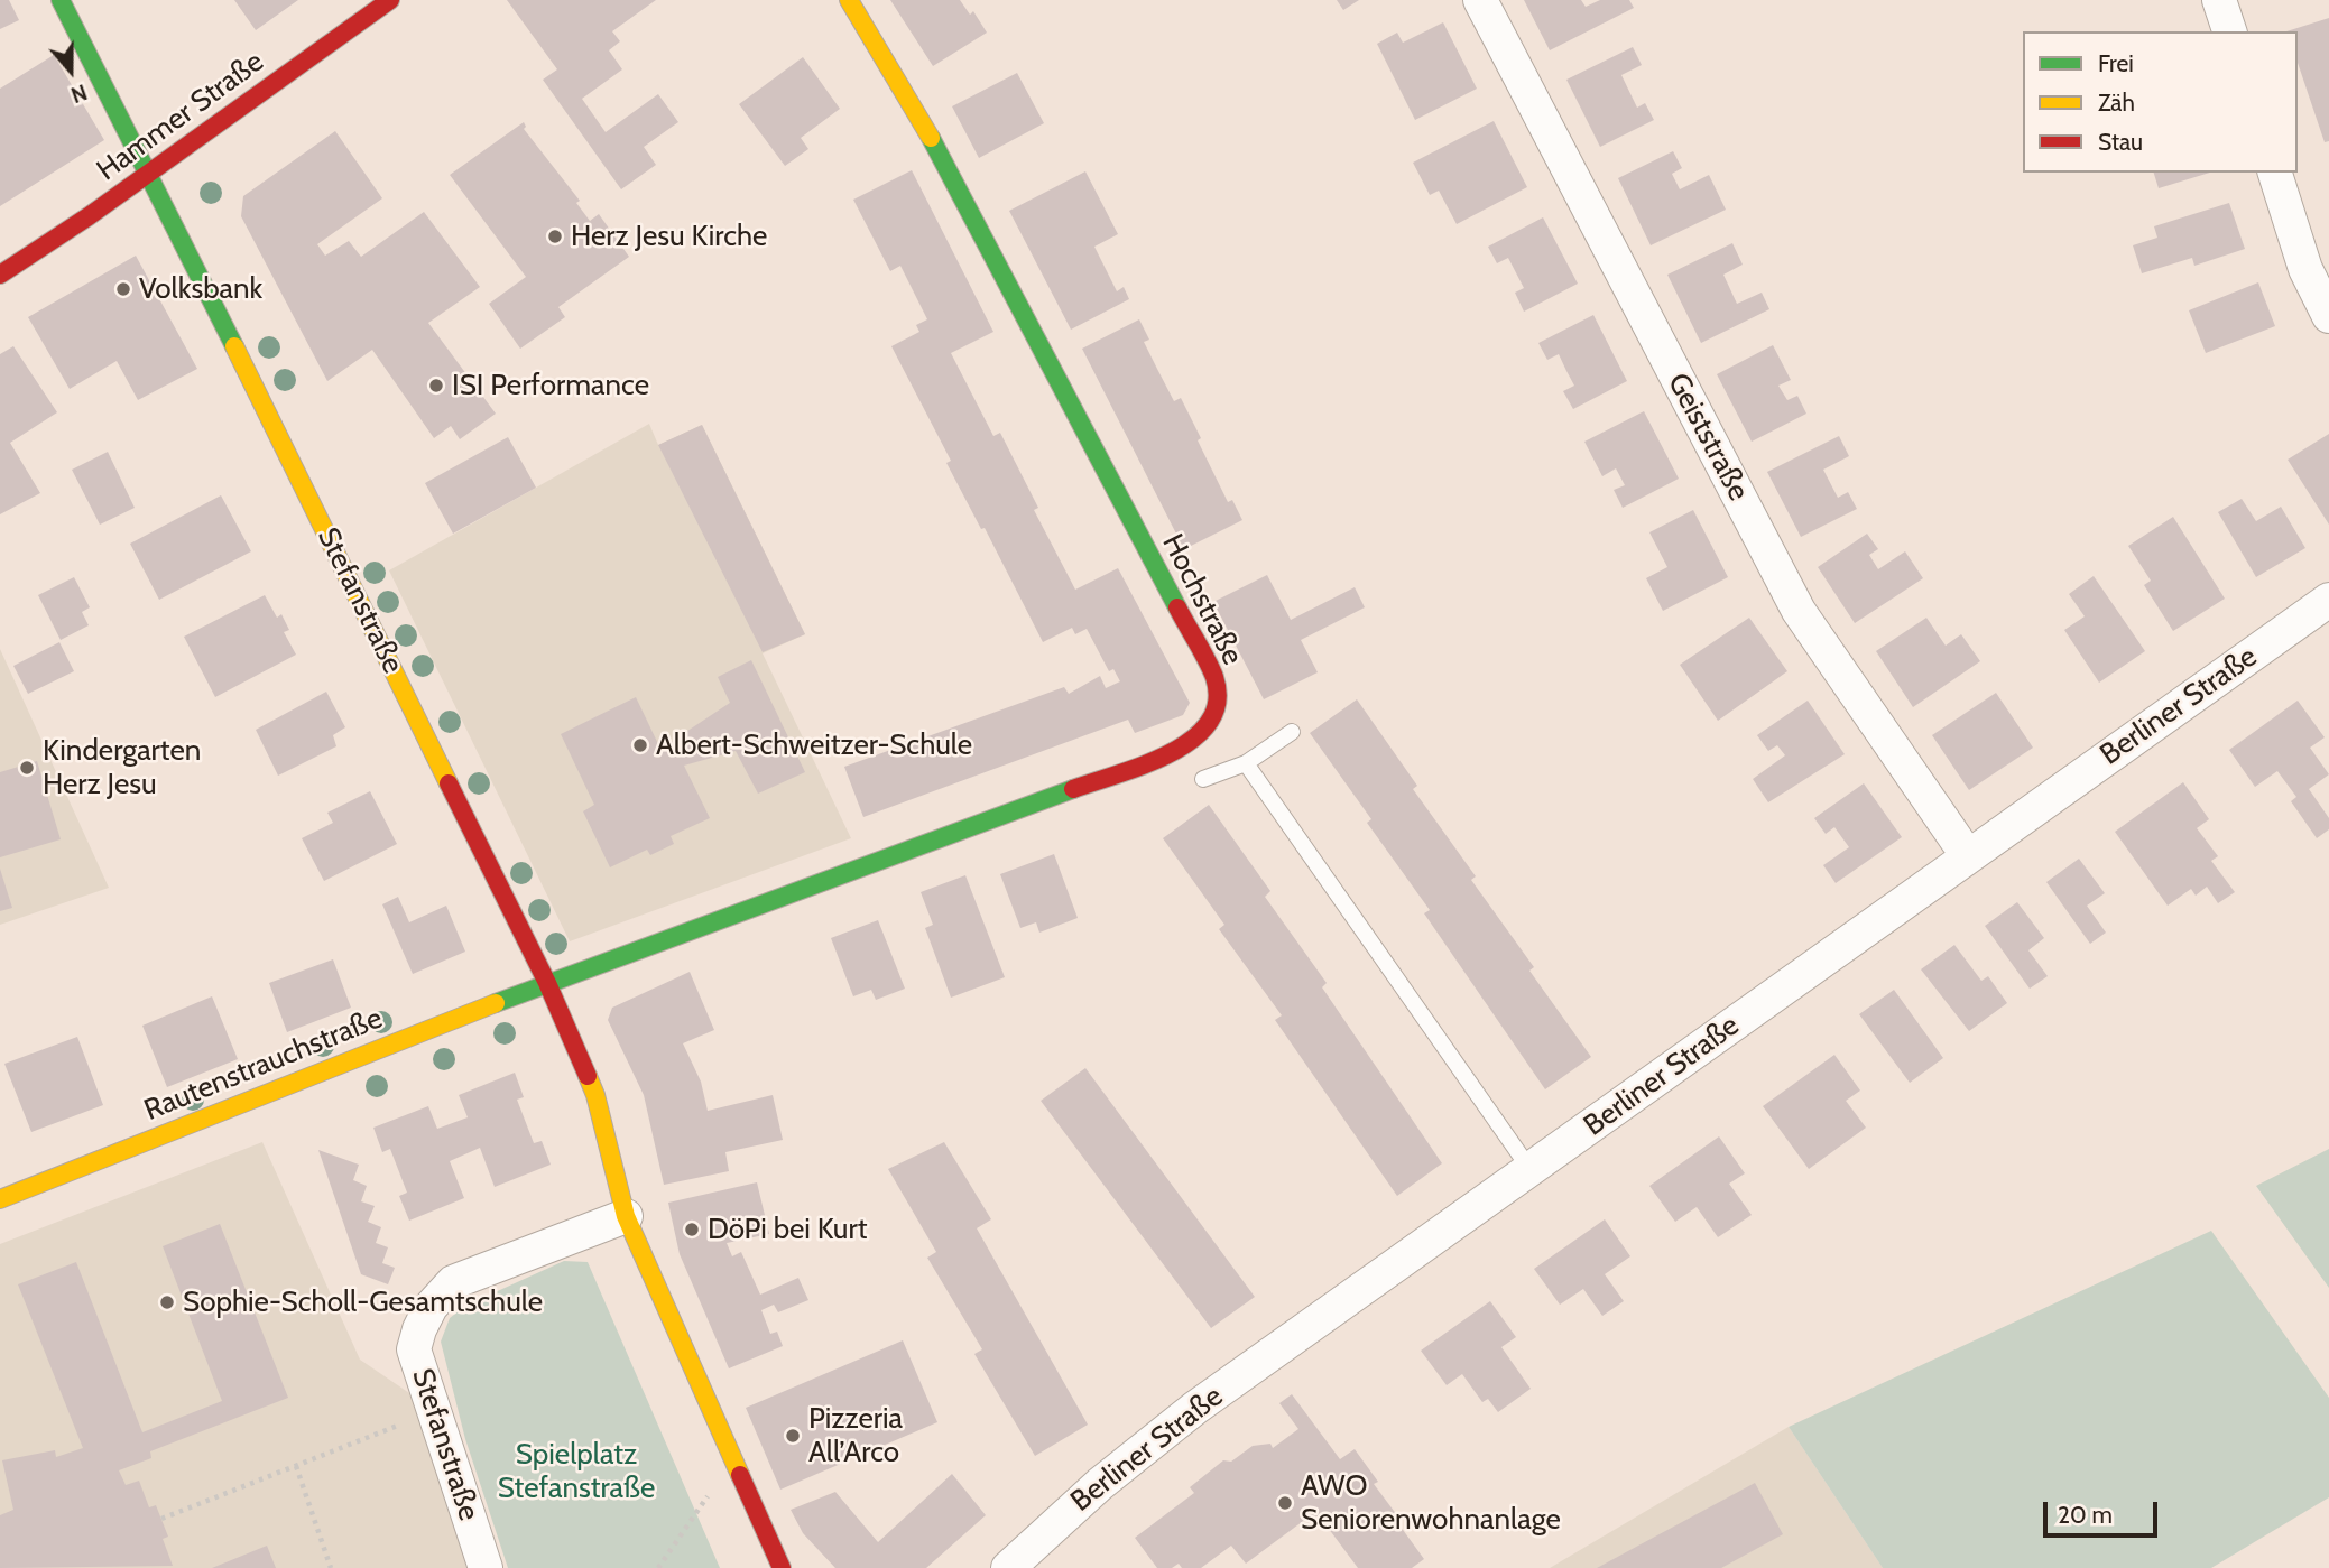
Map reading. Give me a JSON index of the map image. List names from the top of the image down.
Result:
{
  "streets": {
    "street": [
      "Hammer Straße",
      "Geiststraße",
      "Hochstraße",
      "Stefanstraße",
      "Berliner Straße",
      "Rautenstrauchstraße"
    ]
  },
  "crossings": [
    ["Hammer Straße", "Stefanstraße"],
    ["Geiststraße", "Berliner Straße"],
    ["Hochstraße", "Stefanstraße"],
    ["Hochstraße", "Rautenstrauchstraße"],
    ["Stefanstraße", "Rautenstrauchstraße"]
  ],
  "parks": ["Spielplatz Stefanstraße"],
  "places": [
    "Herz Jesu Kirche",
    "Volksbank",
    "ISI Performance",
    "Albert-Schweitzer-Schule",
    "Kindergarten Herz Jesu",
    "DöPi bei Kurt",
    "Sophie-Scholl-Gesamtschule",
    "Pizzeria All’Arco",
    "AWO Seniorenwohnanlage"
  ],
  "legend": ["Frei", "Zäh", "Stau"],
  "scale_bar": "20 m",
  "north": "bottom"
}
